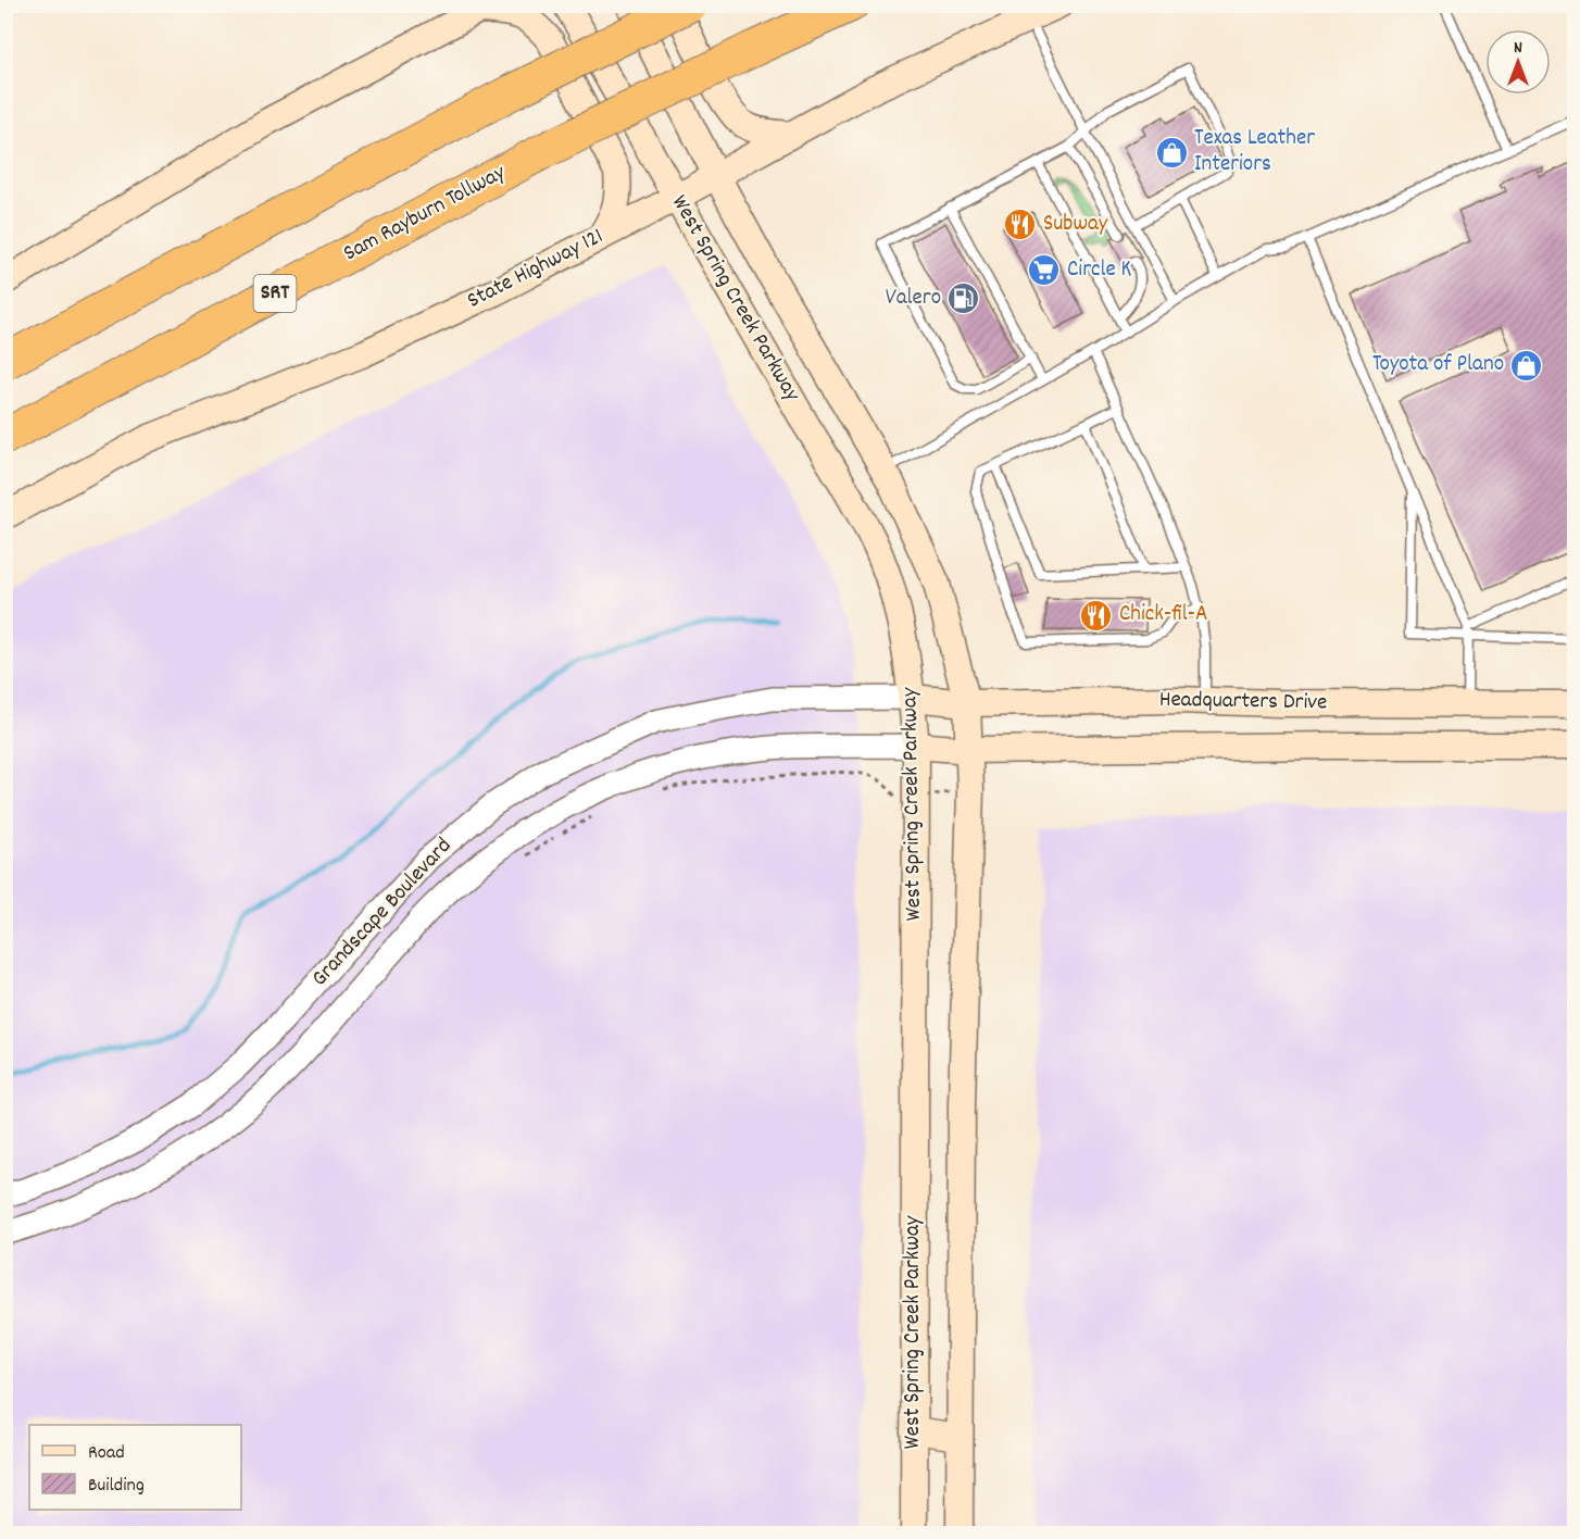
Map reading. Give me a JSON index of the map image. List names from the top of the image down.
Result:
{
  "streets": {
    "highway": ["Sam Rayburn Tollway", "SRT"],
    "main road": ["State Highway 121", "West Spring Creek Parkway", "Headquarters Drive"],
    "street": ["Grandscape Boulevard"]
  },
  "crossings": [
    ["State Highway 121", "West Spring Creek Parkway"],
    ["West Spring Creek Parkway", "Headquarters Drive"],
    ["West Spring Creek Parkway", "Grandscape Boulevard"],
    ["Headquarters Drive", "Grandscape Boulevard"]
  ],
  "places": {
    "shop": ["Texas Leather Interiors", "Toyota of Plano"],
    "restaurant": ["Subway", "Chick-fil-A"],
    "supermarket": ["Circle K"],
    "fuel station": ["Valero"]
  },
  "legend": ["Road", "Building"],
  "north": "top"
}
